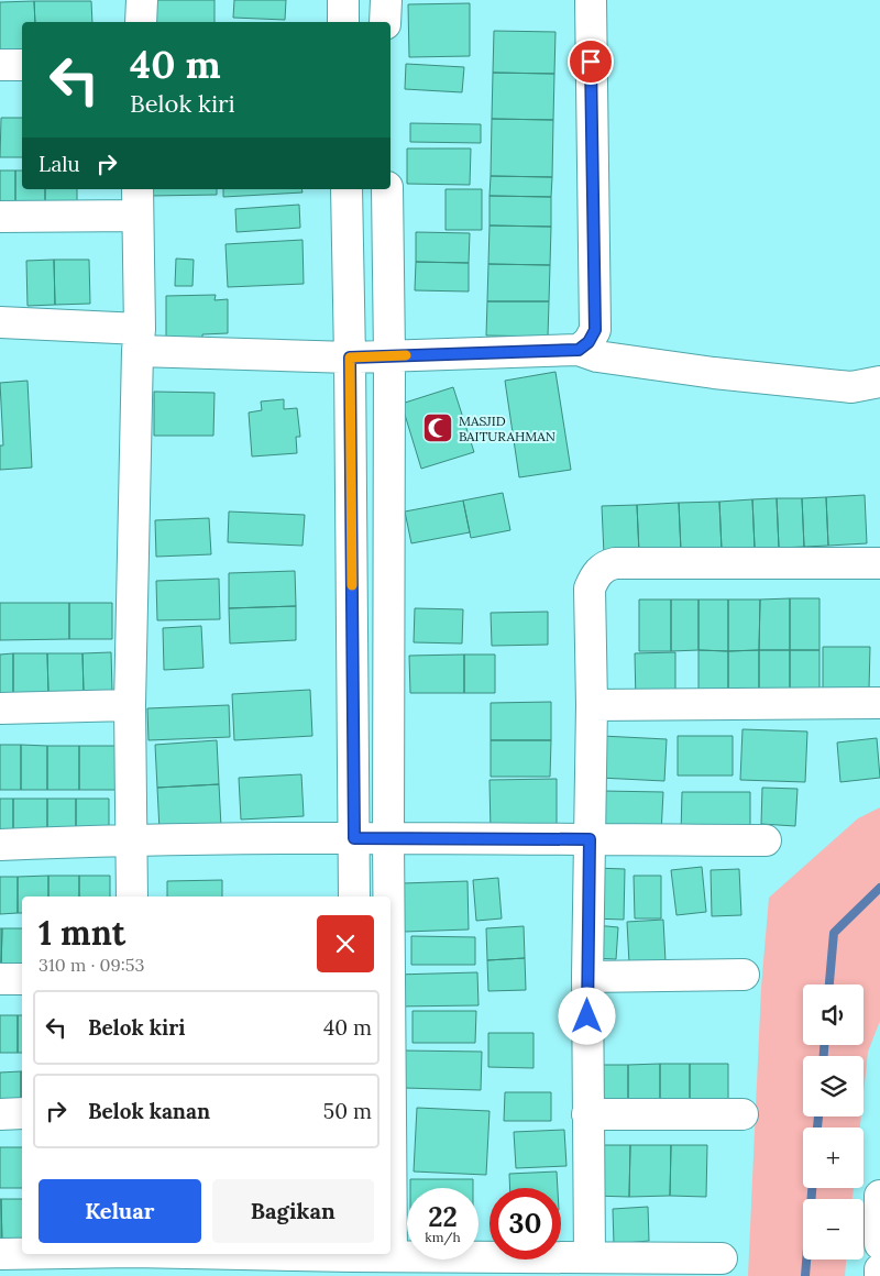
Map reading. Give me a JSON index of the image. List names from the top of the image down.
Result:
{
  "places": {
    "mosque": ["MASJID BAITURAHMAN"]
  },
  "page": {
    "turn": ["40 m", "Belok kiri"],
    "then": "Lalu",
    "heading": ["1 mnt", "310 m · 09:53"],
    "map_buttons": ["+", "−"],
    "list": [
      {
        "name": "Belok kiri",
        "value": "40 m"
      },
      {
        "name": "Belok kanan",
        "value": "50 m"
      }
    ],
    "buttons": ["Keluar", "Bagikan"],
    "speed": "22 km/h",
    "limit": "30"
  }
}
